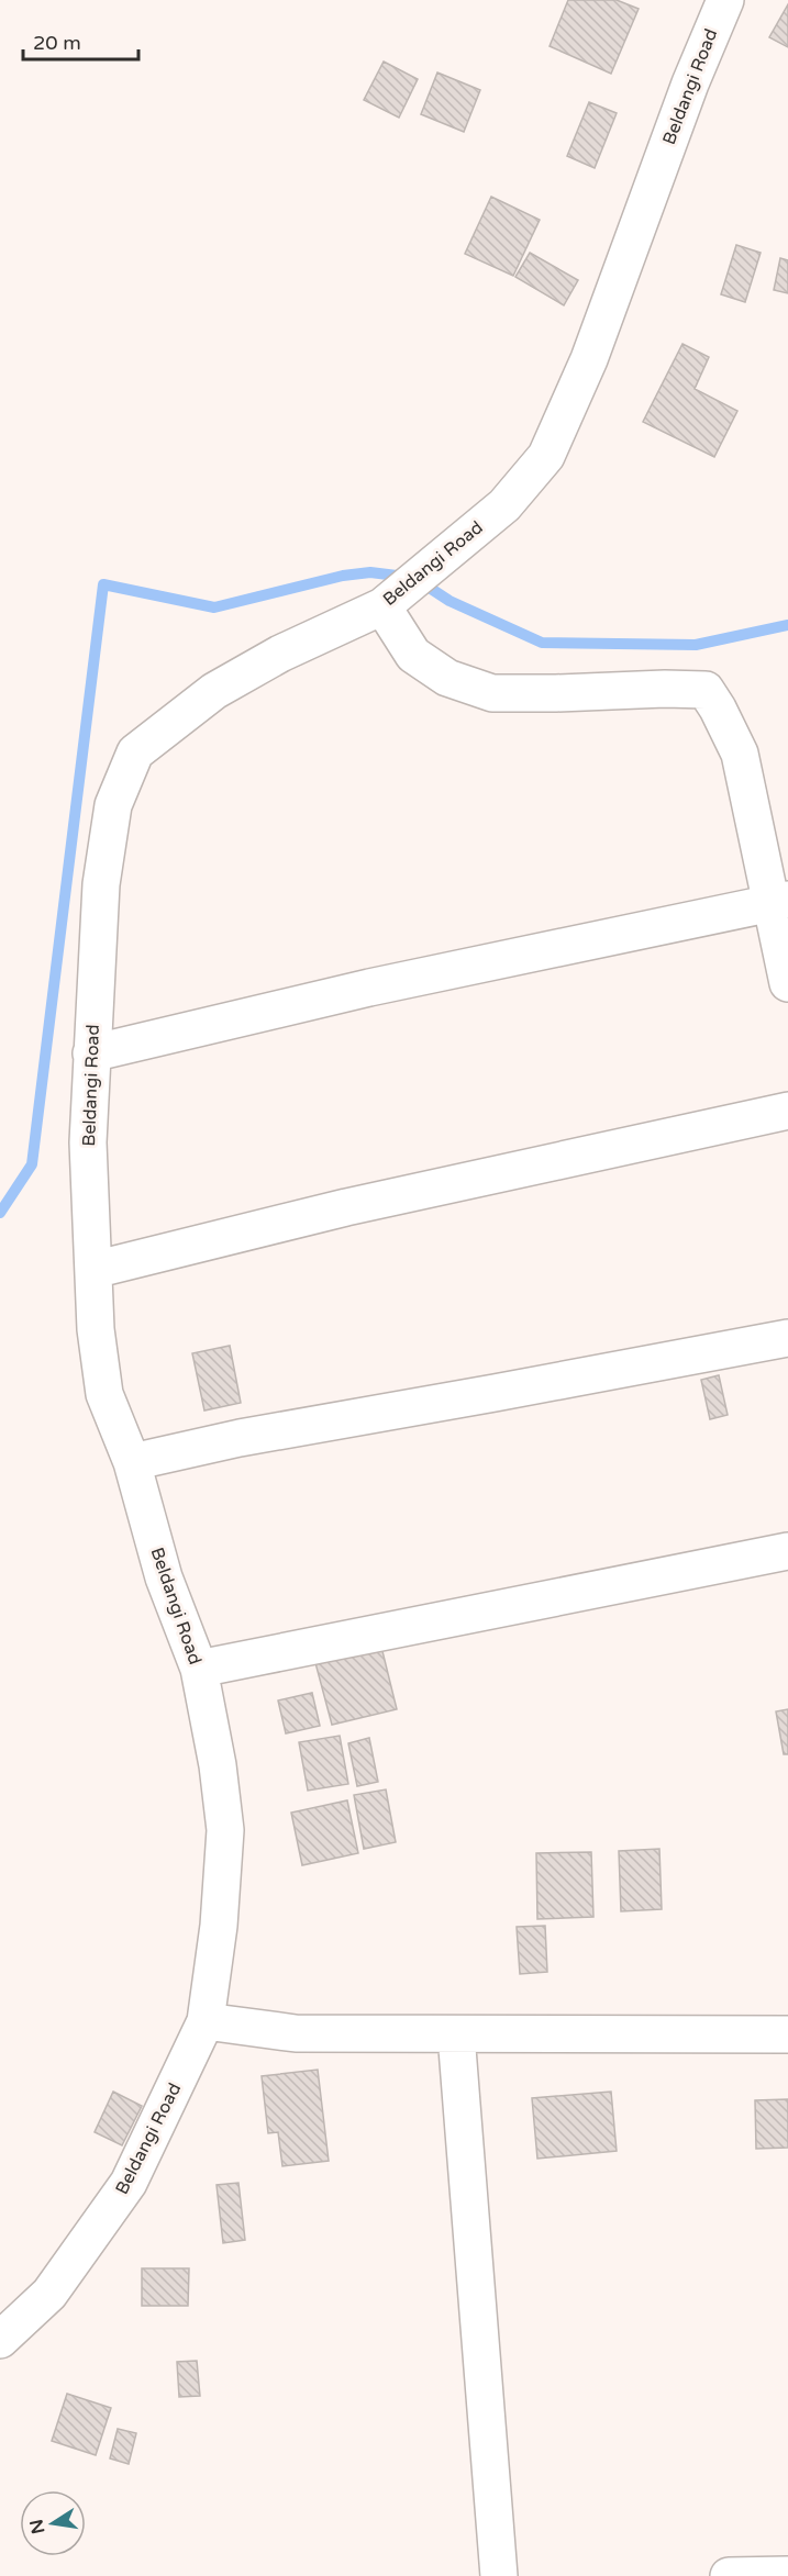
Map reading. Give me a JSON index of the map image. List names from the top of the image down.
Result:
{
  "streets": {
    "street": ["Beldangi Road"]
  },
  "scale_bar": "20 m",
  "north": "left"
}
